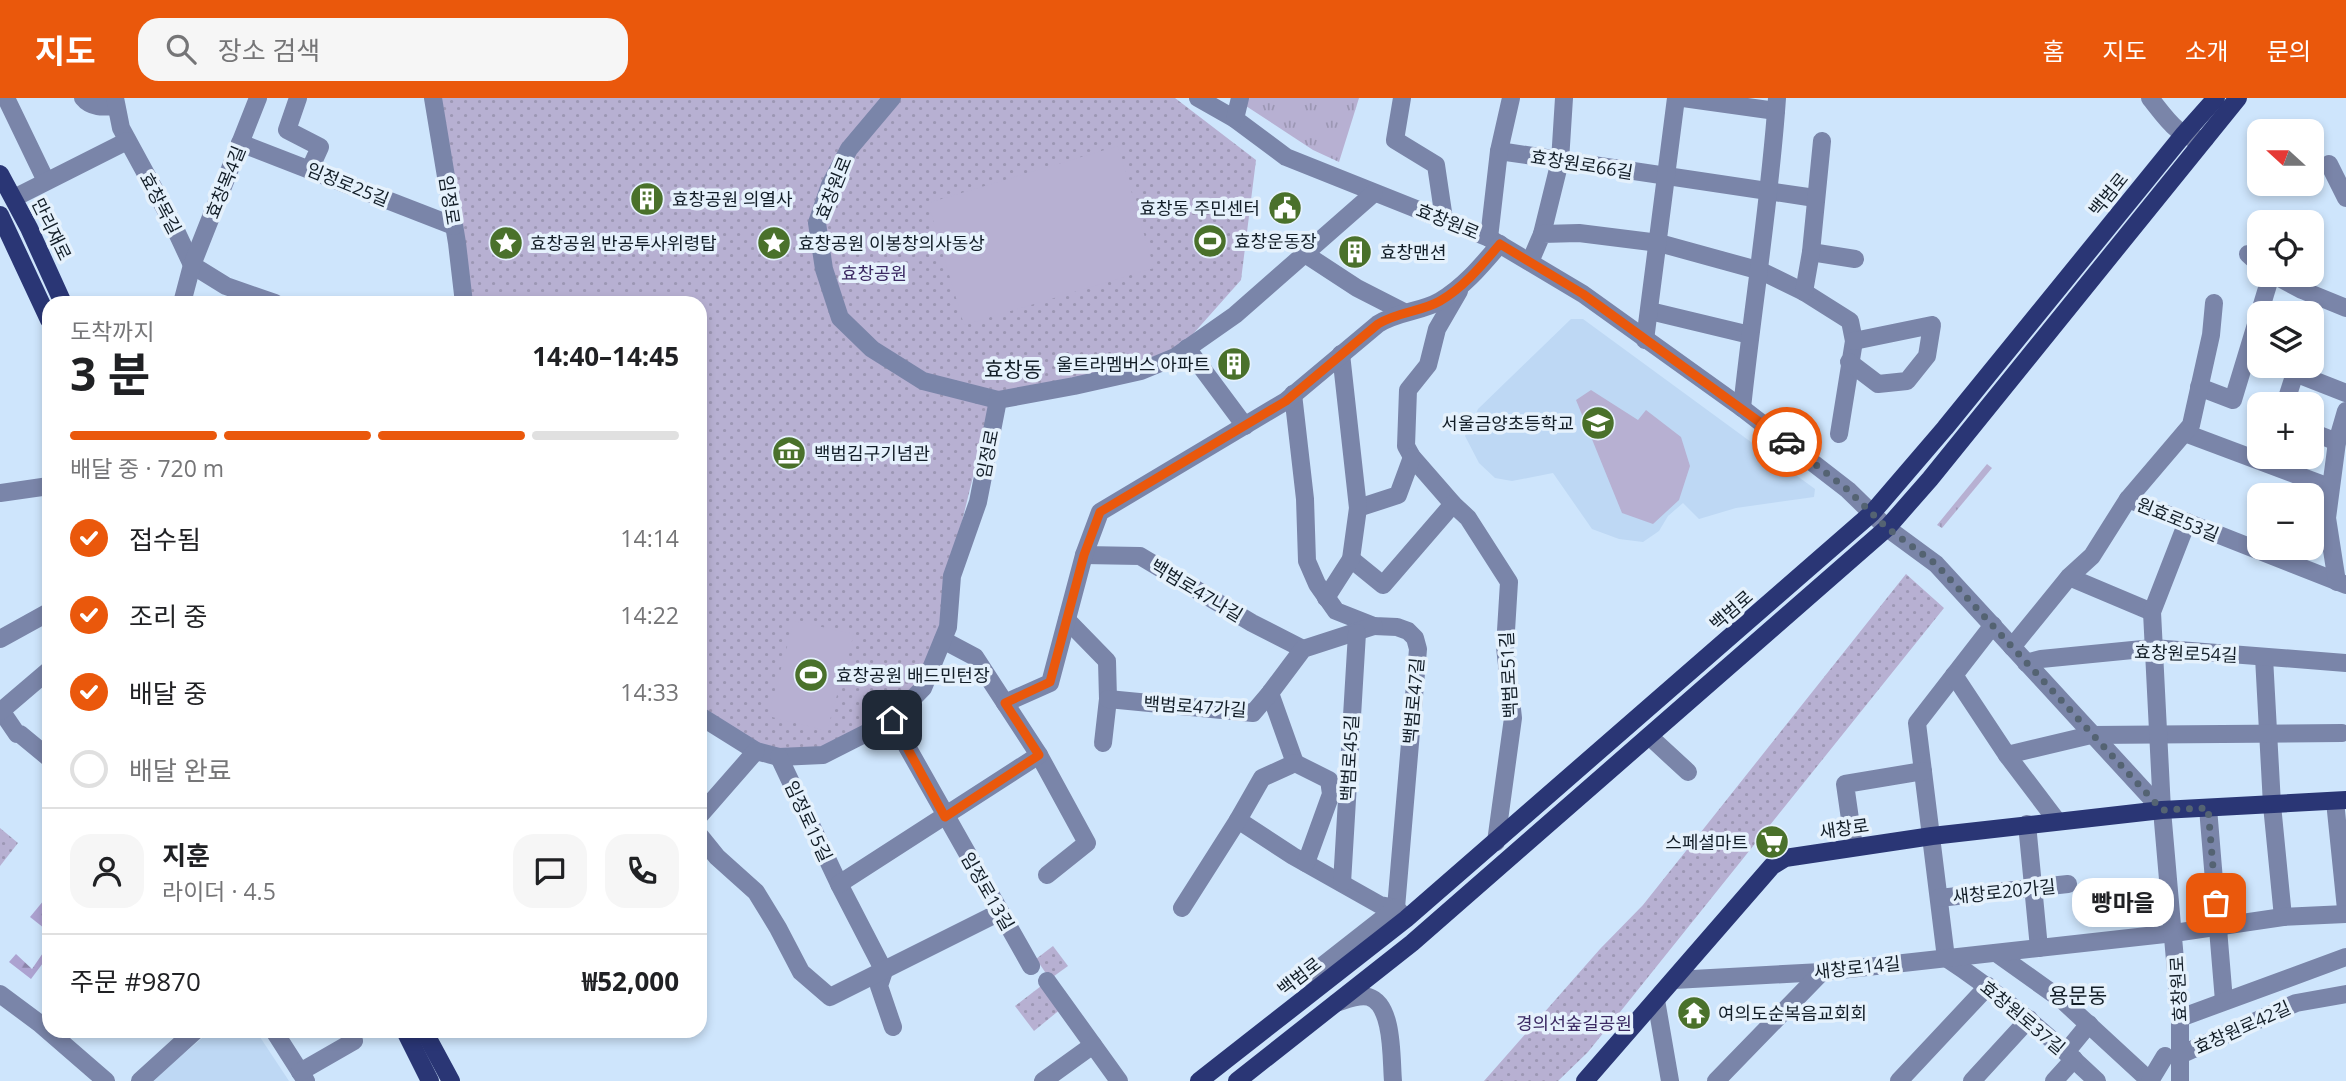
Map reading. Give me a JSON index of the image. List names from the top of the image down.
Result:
{
  "streets": {
    "main road": ["백범로", "만리재로", "새창로"],
    "street": [
      "효창원로66길",
      "효창목4길",
      "임정로25길",
      "효창원로",
      "임정로",
      "효창목길",
      "원효로53길",
      "백범로47나길",
      "효창원로54길",
      "백범로51길",
      "백범로47길",
      "백범로47가길",
      "백범로45길",
      "임정로15길",
      "임정로13길",
      "새창로20가길",
      "새창로14길",
      "효창원로37길",
      "효창원로42길"
    ]
  },
  "crossings": [
    ["효창목4길", "임정로25길"],
    ["효창목4길", "효창목길"],
    ["임정로25길", "임정로"],
    ["효창원로", "백범로"],
    ["효창원로", "임정로"],
    ["효창원로", "효창원로54길"],
    ["효창원로", "새창로"],
    ["효창원로", "새창로14길"],
    ["효창원로", "효창원로42길"],
    ["백범로", "백범로51길"],
    ["백범로", "백범로47길"],
    ["임정로", "임정로15길"],
    ["임정로", "임정로13길"],
    ["백범로47나길", "백범로47가길"],
    ["임정로15길", "임정로13길"],
    ["새창로", "새창로14길"],
    ["새창로14길", "효창원로37길"]
  ],
  "districts": ["효창동", "용문동"],
  "parks": ["효창공원", "경의선숲길공원"],
  "places": {
    "building": ["효창공원 의열사", "효창맨션", "울트라멤버스 아파트"],
    "public building": ["효창동 주민센터"],
    "sports": ["효창운동장", "효창공원 배드민턴장"],
    "place": ["효창공원 반공투사위령탑", "효창공원 이봉창의사동상"],
    "school or university": ["서울금양초등학교"],
    "museum": ["백범김구기념관"],
    "supermarket": ["스페셜마트"],
    "other": ["빵마을"],
    "temple": ["여의도순복음교회회"]
  },
  "north": "left",
  "page": {
    "header": "지도",
    "search": "장소 검색",
    "nav": [
      "홈",
      "지도",
      "소개",
      "문의"
    ],
    "map_buttons": ["+", "−"],
    "heading": ["3 분", "도착까지", "14:40–14:45"],
    "panel": [
      "지훈",
      "라이더 · 4.5",
      "주문 #9870",
      "₩52,000"
    ],
    "bar": "배달 중 · 720 m",
    "list": [
      ["접수됨", "14:14"],
      ["조리 중", "14:22"],
      ["배달 중", "14:33"],
      "배달 완료"
    ],
    "bubble": "빵마을"
  }
}
